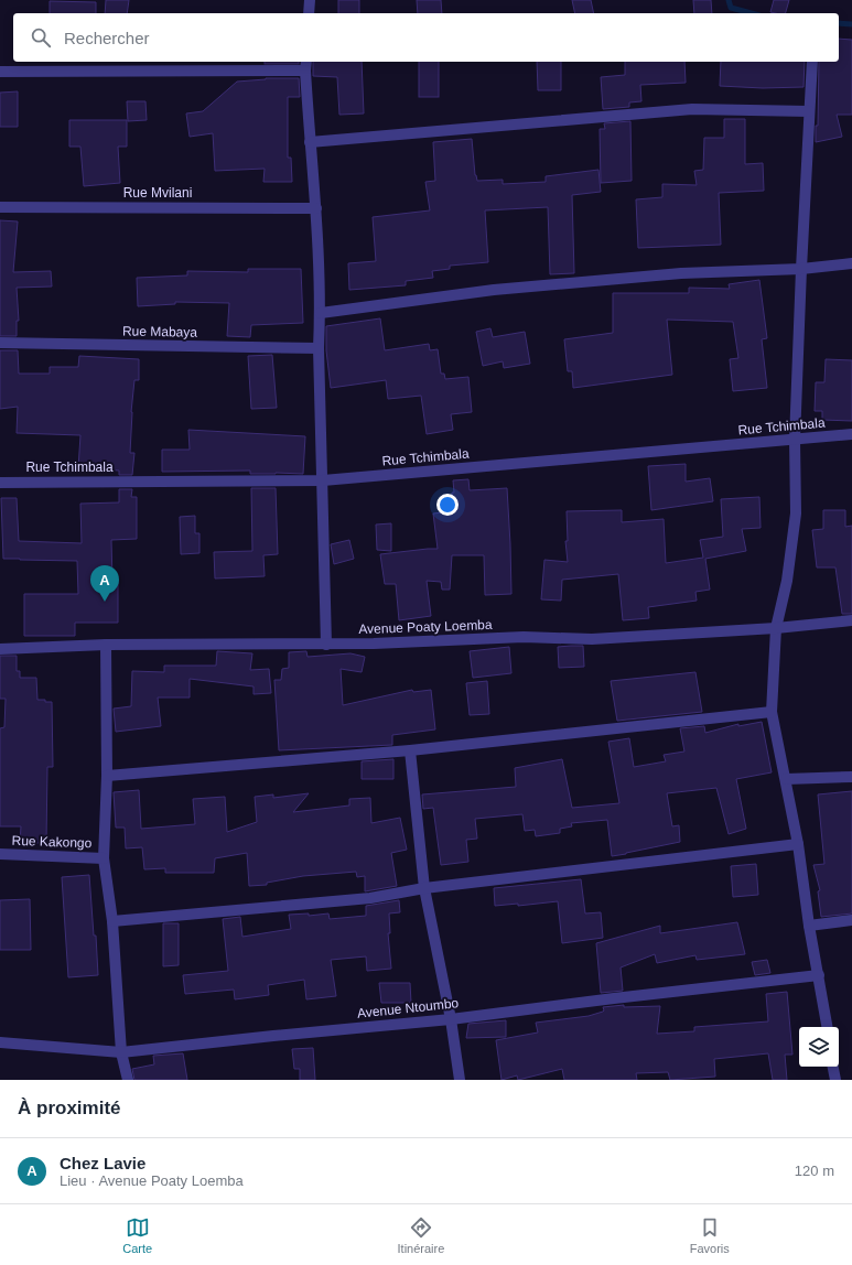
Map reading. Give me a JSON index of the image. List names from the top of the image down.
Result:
{
  "streets": {
    "street": [
      "Rue Mvilani",
      "Rue Mabaya",
      "Rue Tchimbala",
      "Avenue Poaty Loemba",
      "Rue Kakongo",
      "Avenue Ntoumbo"
    ]
  },
  "page": {
    "search": "Rechercher",
    "pins": "A",
    "heading": "À proximité",
    "list": [
      {
        "mark": "A",
        "name": "Chez Lavie",
        "note": "Lieu · Avenue Poaty Loemba",
        "value": "120 m"
      }
    ],
    "nav": ["Carte", "Itinéraire", "Favoris"]
  }
}
